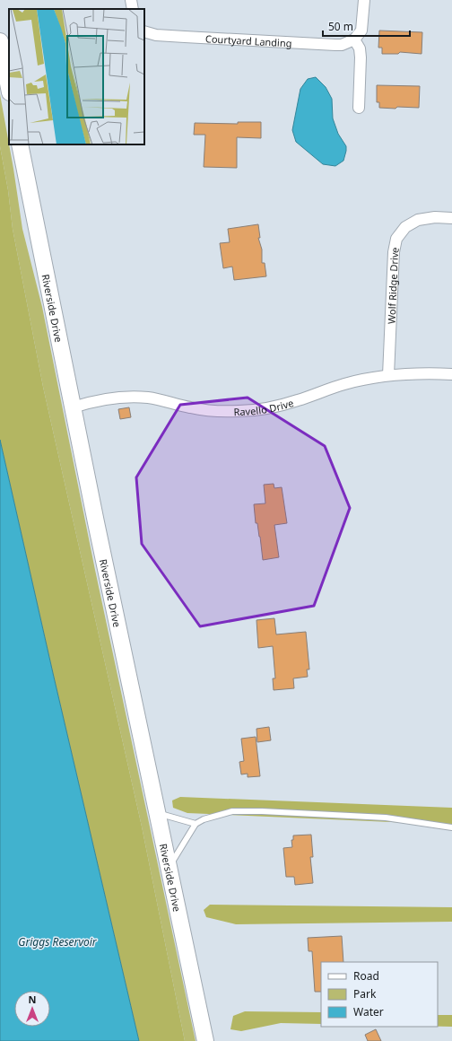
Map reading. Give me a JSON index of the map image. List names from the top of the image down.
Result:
{
  "streets": {
    "main road": ["Riverside Drive"],
    "street": ["Courtyard Landing", "Wolf Ridge Drive", "Ravello Drive"]
  },
  "crossings": [
    ["Wolf Ridge Drive", "Ravello Drive"],
    ["Riverside Drive", "Ravello Drive"]
  ],
  "water": ["Griggs Reservoir"],
  "legend": ["Road", "Park", "Water"],
  "scale_bar": "50 m",
  "north": "top"
}
